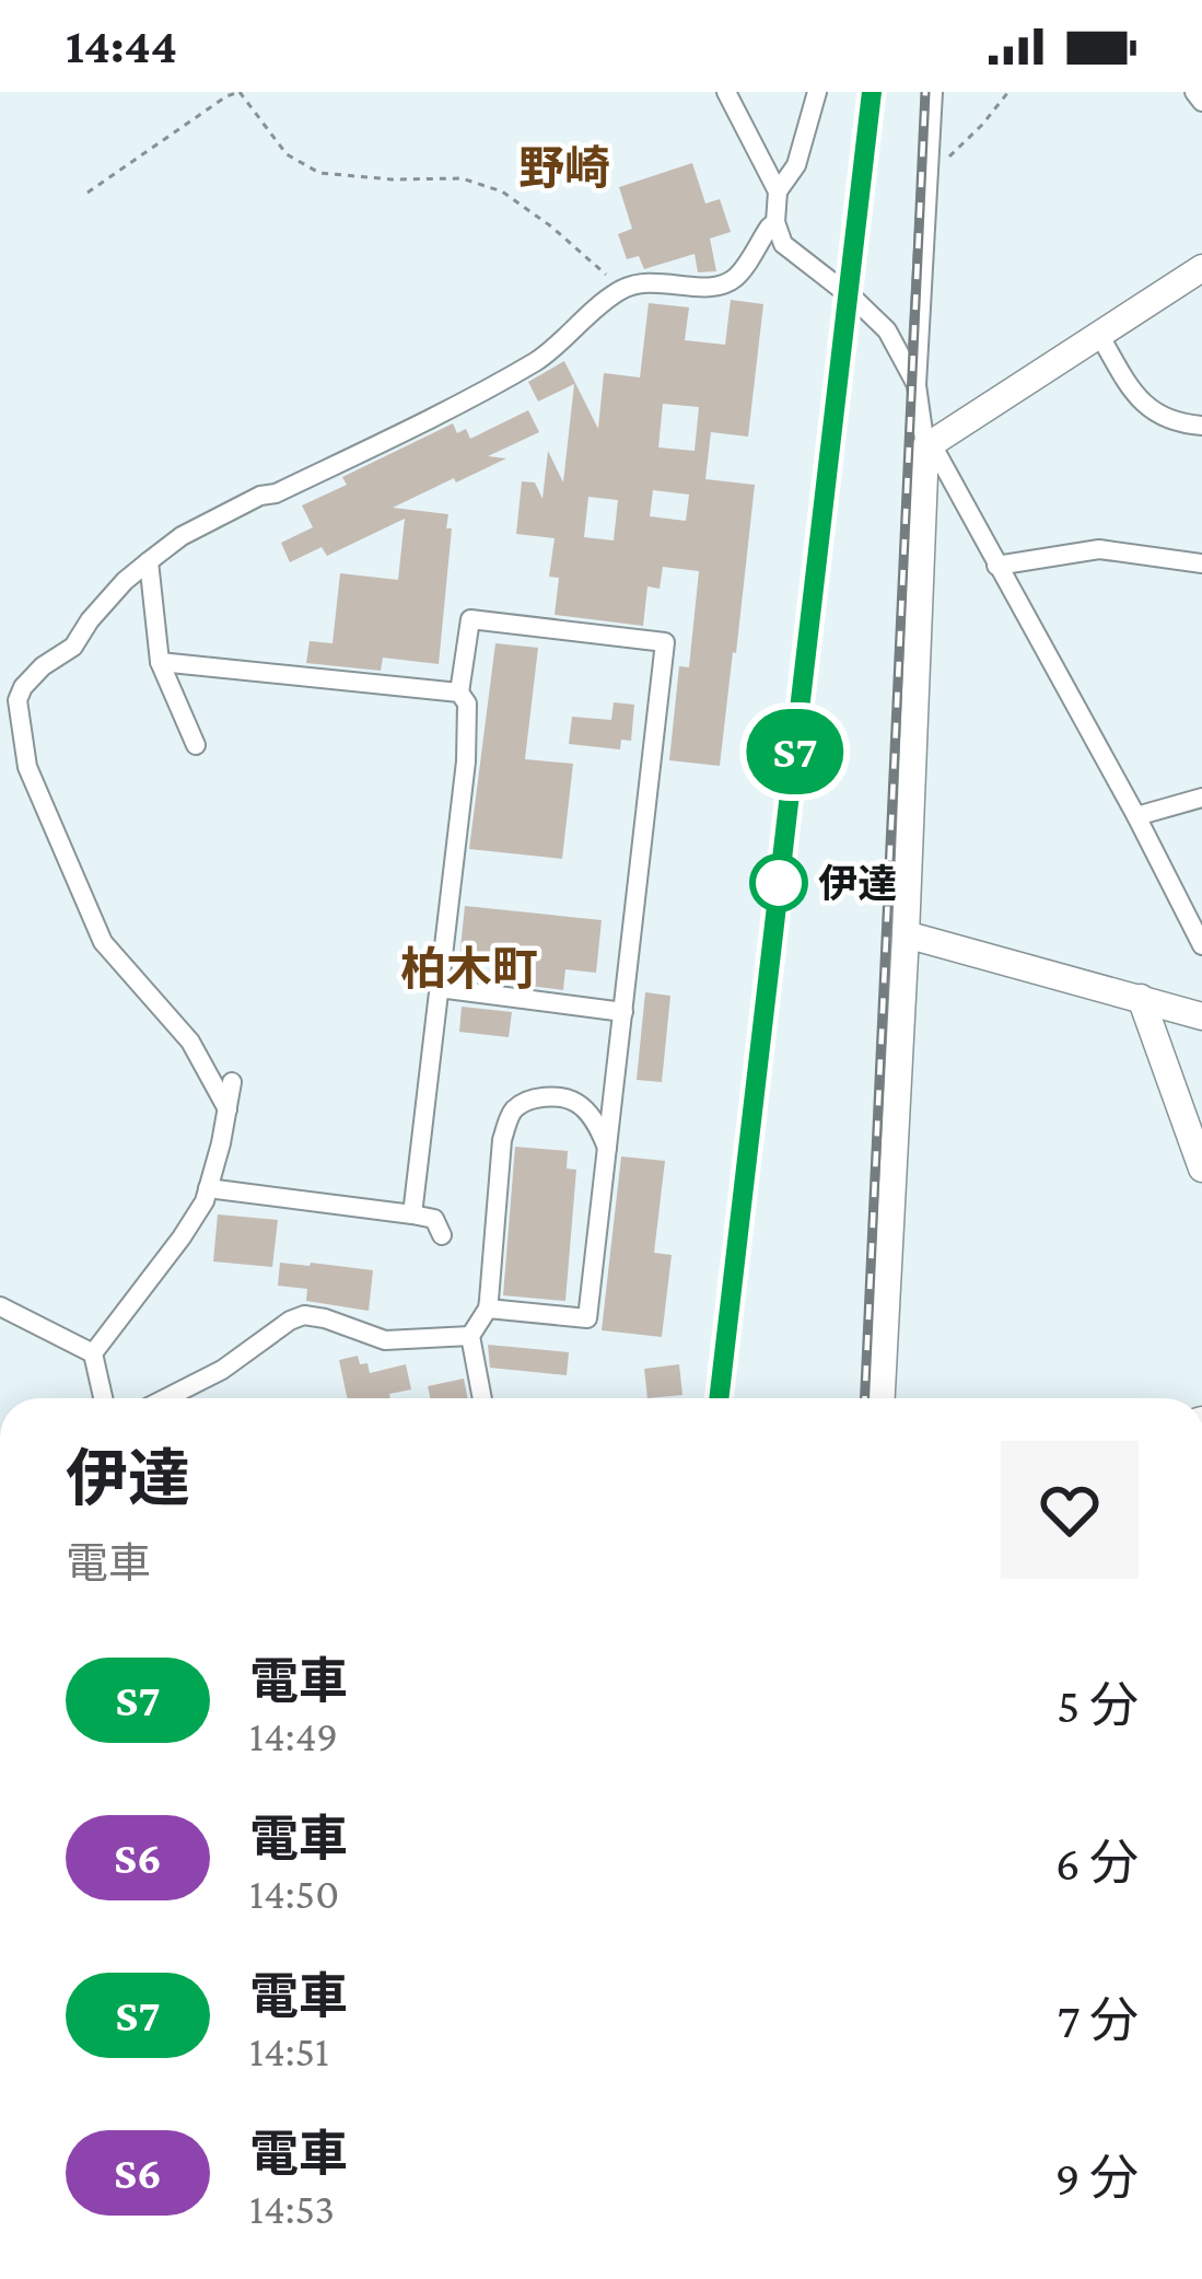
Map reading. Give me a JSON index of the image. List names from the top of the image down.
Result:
{
  "districts": ["野崎", "柏木町"],
  "places": ["伊達"],
  "page": {
    "status": "14:44",
    "on_map": "S7",
    "heading": ["伊達", "電車"],
    "list": [
      {
        "mark": "S7",
        "name": "電車",
        "note": "14:49",
        "value": "5 分"
      },
      {
        "mark": "S6",
        "name": "電車",
        "note": "14:50",
        "value": "6 分"
      },
      {
        "mark": "S7",
        "name": "電車",
        "note": "14:51",
        "value": "7 分"
      },
      {
        "mark": "S6",
        "name": "電車",
        "note": "14:53",
        "value": "9 分"
      }
    ]
  }
}
